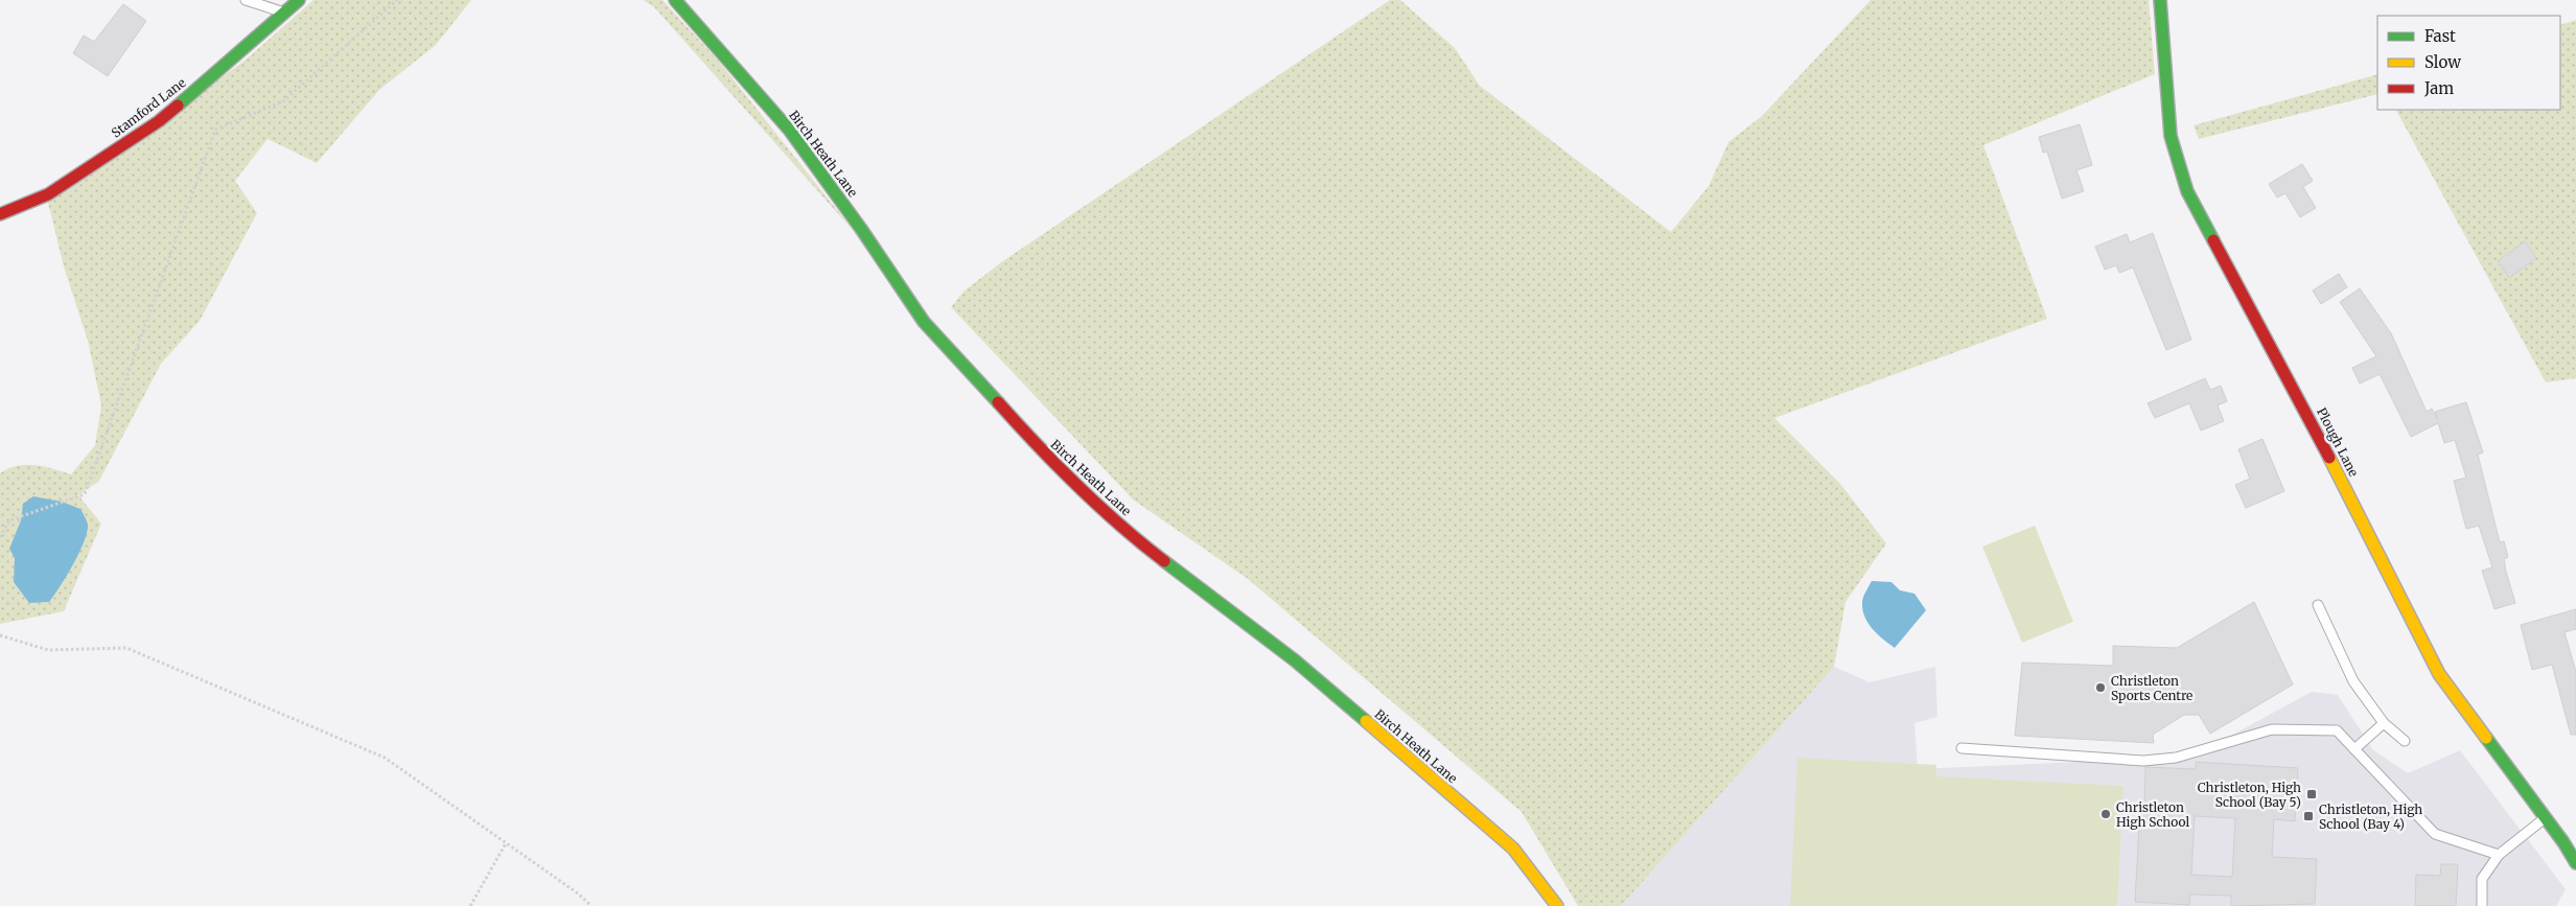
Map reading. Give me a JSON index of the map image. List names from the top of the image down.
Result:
{
  "streets": {
    "street": ["Stamford Lane", "Birch Heath Lane", "Plough Lane"]
  },
  "places": {
    "other": ["Christleton Sports Centre", "Christleton High School"],
    "transit": ["Christleton, High School (Bay 5)", "Christleton, High School (Bay 4)"]
  },
  "legend": ["Fast", "Slow", "Jam"]
}
